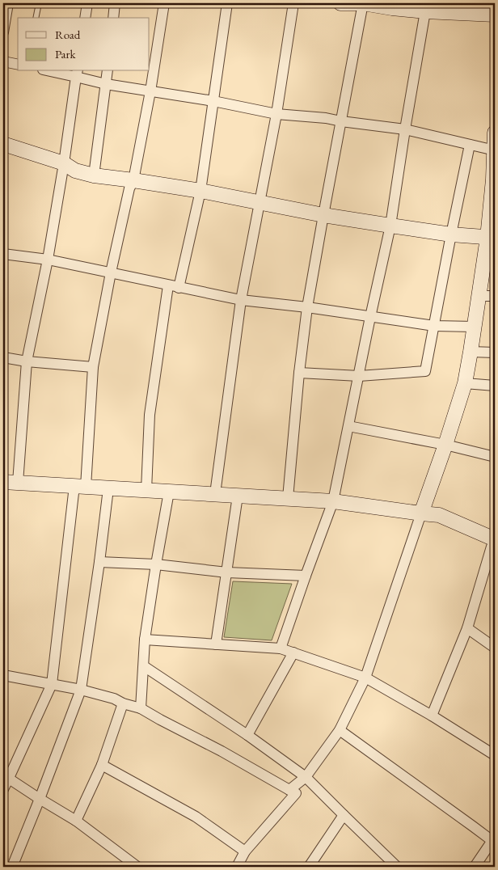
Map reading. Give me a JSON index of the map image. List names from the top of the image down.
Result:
{
  "legend": ["Road", "Park"]
}
